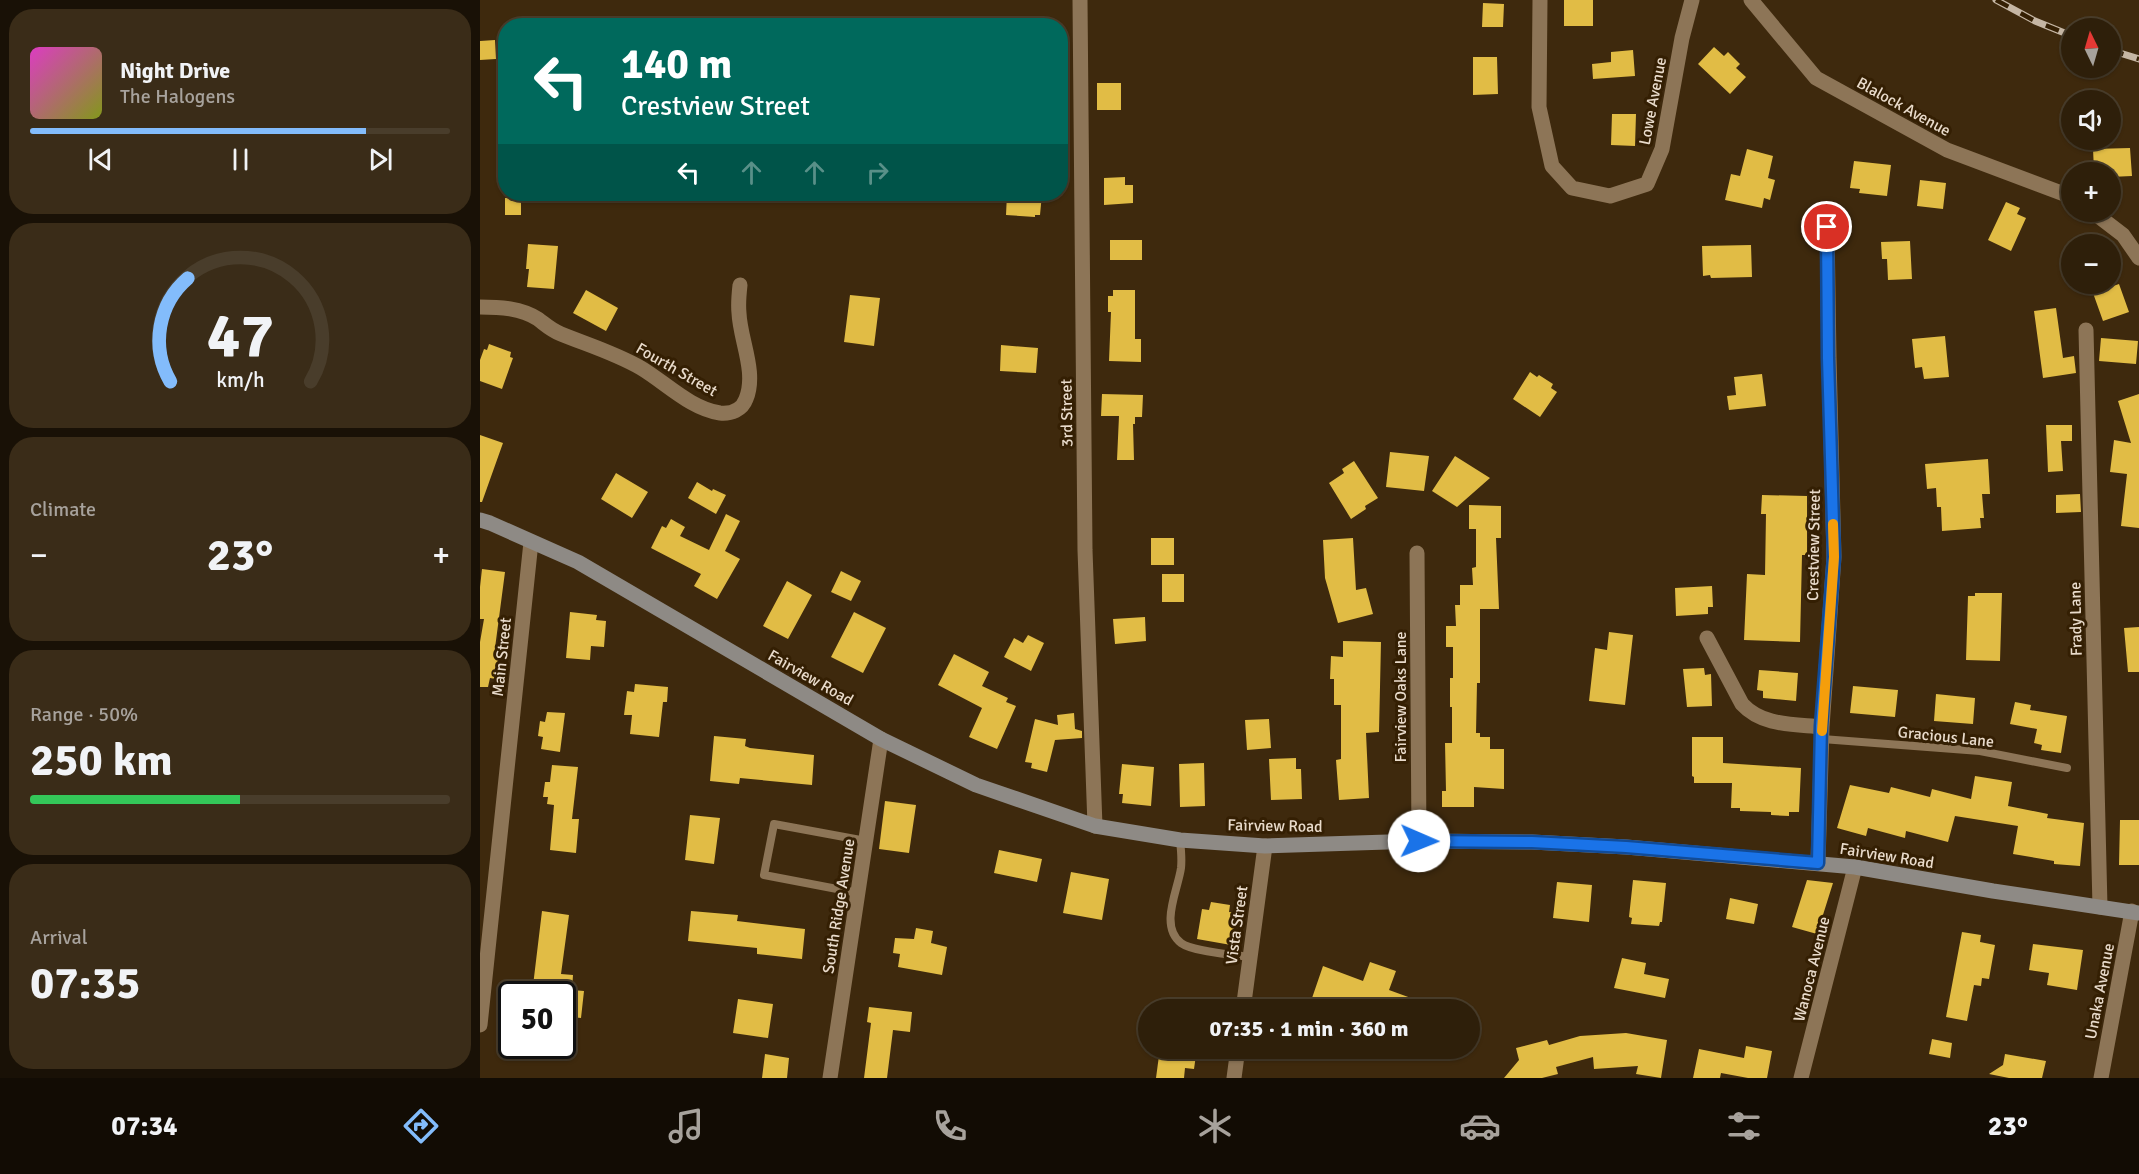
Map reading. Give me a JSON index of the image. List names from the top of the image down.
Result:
{
  "streets": {
    "main road": ["Fairview Road"],
    "street": [
      "Lowe Avenue",
      "Blalock Avenue",
      "Fourth Street",
      "3rd Street",
      "Crestview Street",
      "Frady Lane",
      "Main Street",
      "Fairview Oaks Lane",
      "South Ridge Avenue",
      "Vista Street",
      "Wanoca Avenue",
      "Unaka Avenue"
    ],
    "lane": ["Gracious Lane"]
  },
  "crossings": [
    ["3rd Street", "Fairview Road"],
    ["Crestview Street", "Fairview Road"],
    ["Crestview Street", "Gracious Lane"],
    ["Frady Lane", "Fairview Road"],
    ["Main Street", "Fairview Road"],
    ["Fairview Road", "Fairview Oaks Lane"],
    ["Fairview Road", "South Ridge Avenue"],
    ["Fairview Road", "Vista Street"],
    ["Fairview Road", "Wanoca Avenue"],
    ["Fairview Road", "Unaka Avenue"]
  ],
  "north": "top",
  "page": {
    "map_buttons": ["+", "−"],
    "turn": ["140 m", "Crestview Street"],
    "song": ["Night Drive", "The Halogens"],
    "tile": [
      "Climate",
      ["Range · 50%", "250 km"],
      ["Arrival", "07:35"]
    ],
    "heat": ["−", "23°", "+"],
    "limit": "50",
    "trip": "07:35 · 1 min · 360 m",
    "tabs": ["07:34", "23°"],
    "gauge": ["47", "km/h"]
  }
}
